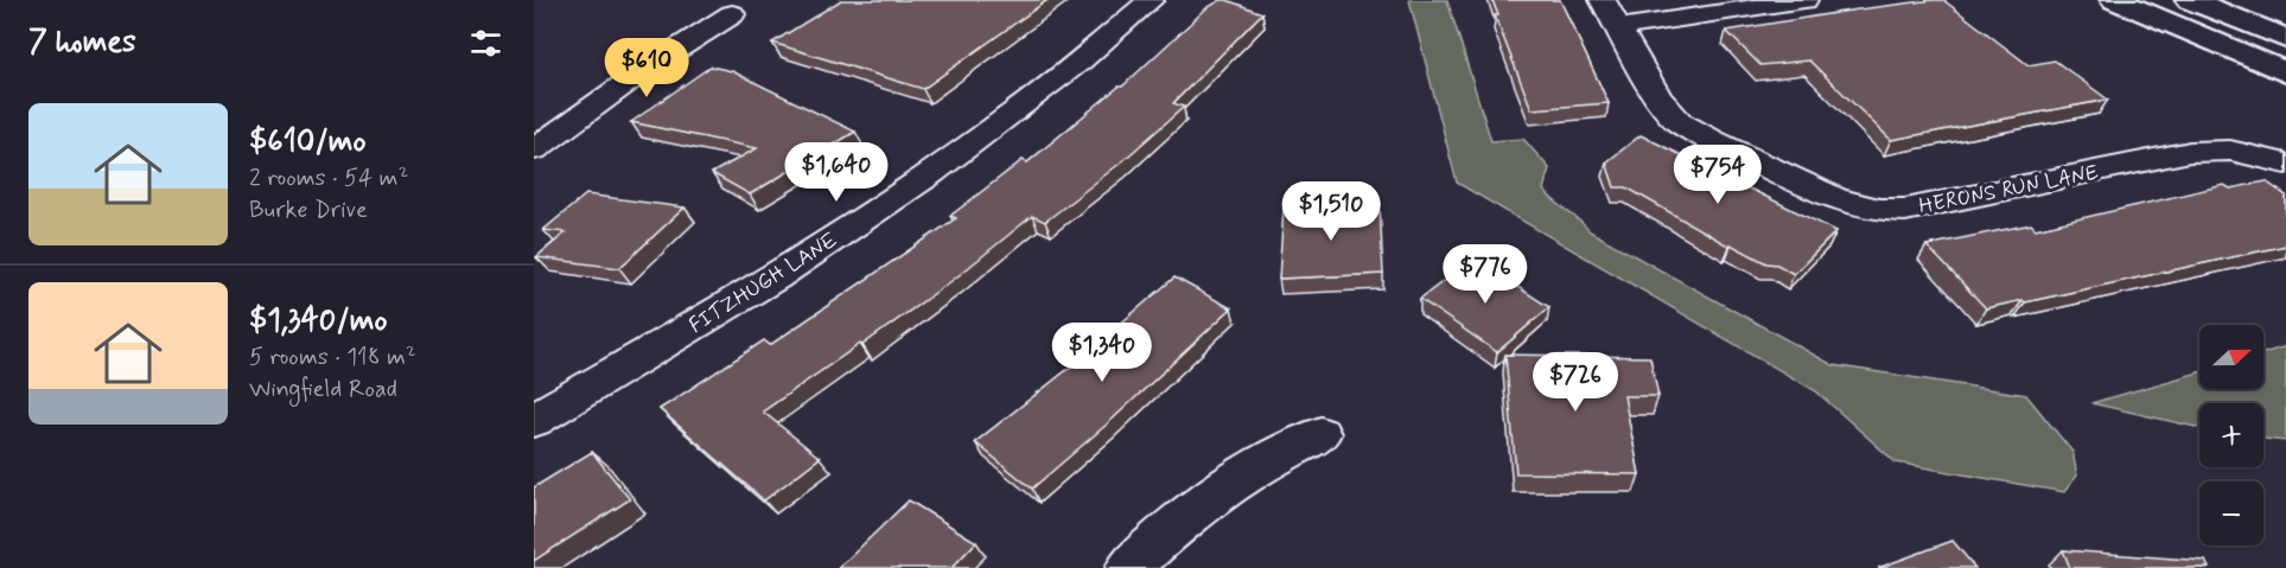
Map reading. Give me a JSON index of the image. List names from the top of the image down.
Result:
{
  "streets": {
    "street": ["HERONS RUN LANE", "FITZHUGH LANE"]
  },
  "north": "right",
  "page": {
    "heading": "7 homes",
    "price": [
      "$610",
      "$1,640",
      "$754",
      "$1,510",
      "$776",
      "$1,340",
      "$726"
    ],
    "list": [
      {
        "name": "$610/mo",
        "note": "2 rooms · 54 m² · Burke Drive"
      },
      {
        "name": "$1,340/mo",
        "note": "5 rooms · 118 m² · Wingfield Road"
      }
    ],
    "map_buttons": ["+", "−"]
  }
}
